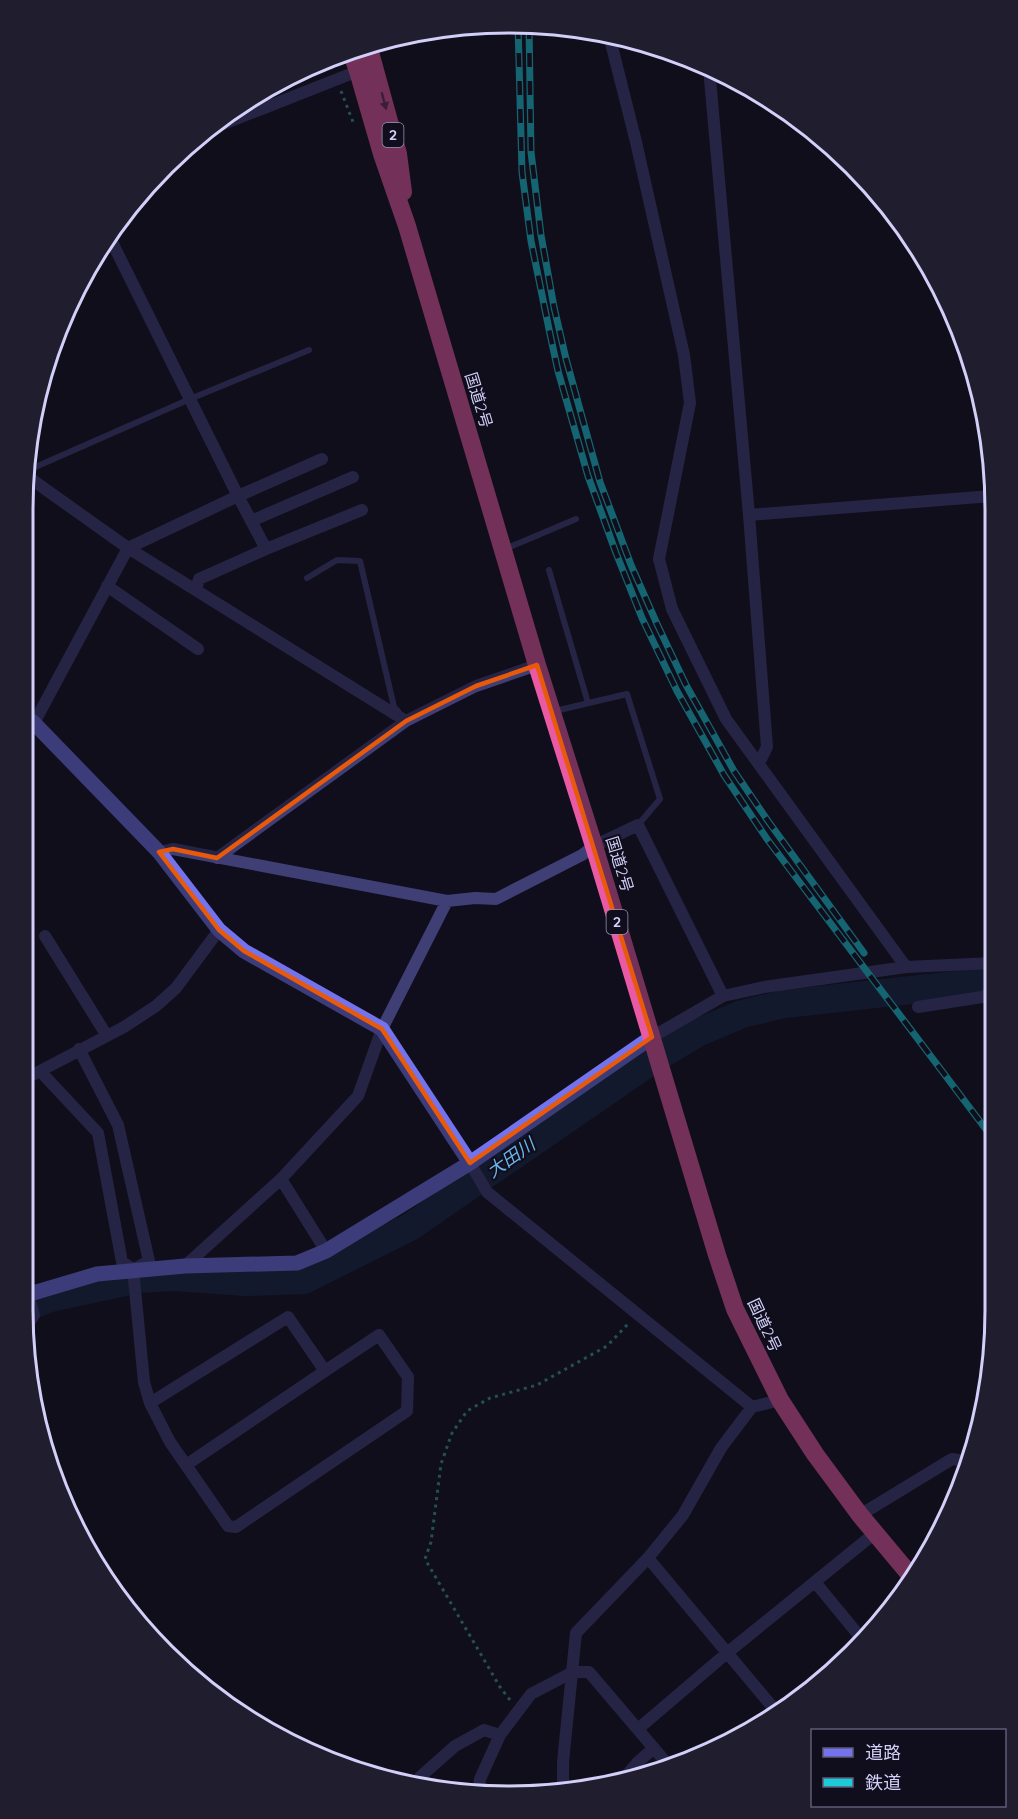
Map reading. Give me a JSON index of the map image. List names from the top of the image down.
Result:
{
  "streets": {
    "highway": ["2", "国道2号"]
  },
  "water": ["大田川"],
  "legend": ["道路", "鉄道"]
}
